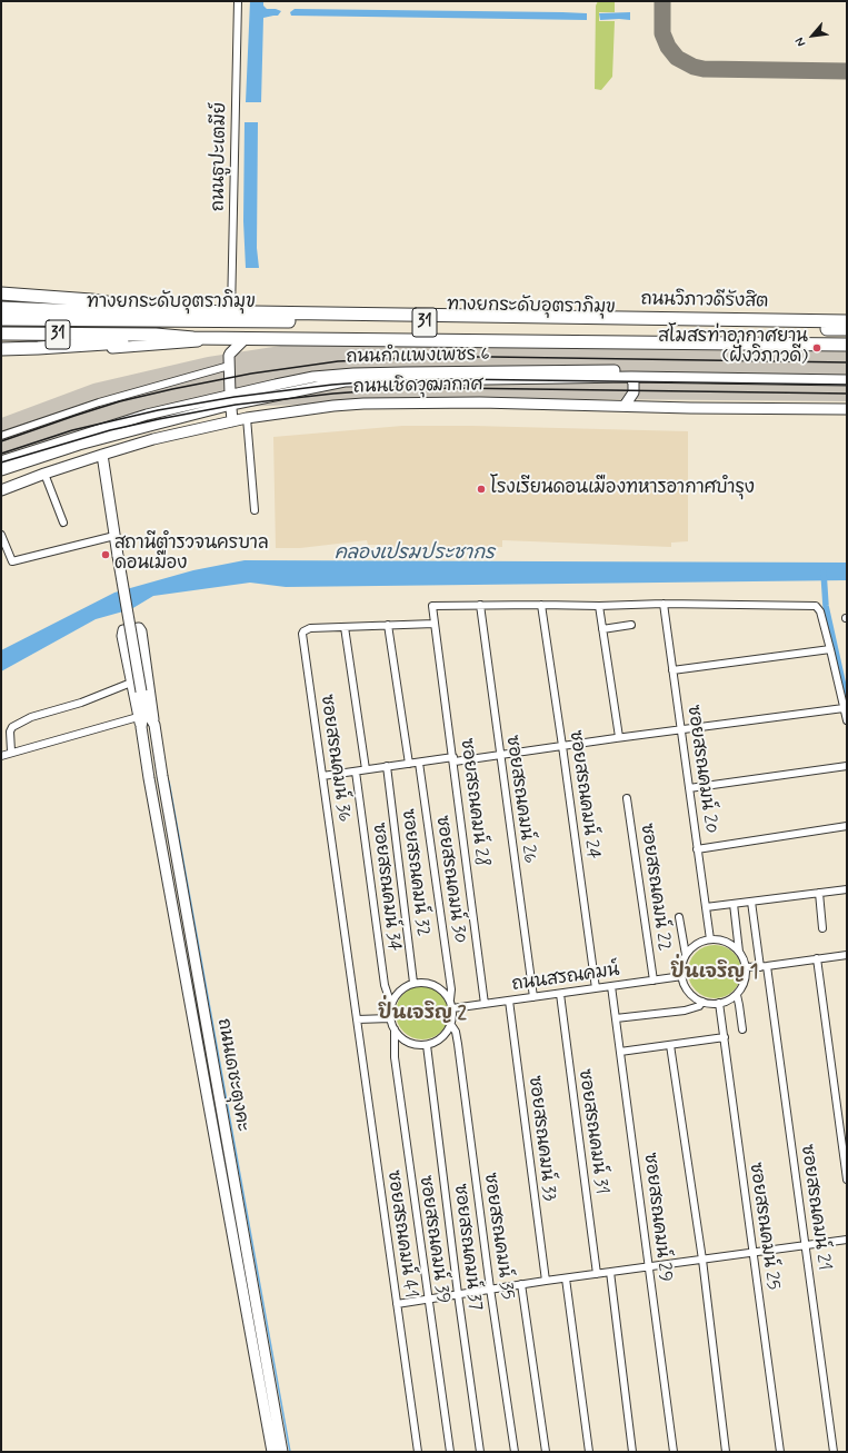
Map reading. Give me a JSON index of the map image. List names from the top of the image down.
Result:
{
  "streets": {
    "highway": ["ถนนวิภาวดีรังสิต", "ทางยกระดับอุตราภิมุข", "31"],
    "main road": ["ถนนกำแพงเพชร 6", "ถนนเชิดวุฒากาศ", "ถนนเดชะตุงคะ"],
    "street": [
      "ถนนธูปะเตมีย์",
      "ซอยสรณคมน์ 36",
      "ซอยสรณคมน์ 20",
      "ซอยสรณคมน์ 24",
      "ซอยสรณคมน์ 26",
      "ซอยสรณคมน์ 28",
      "ซอยสรณคมน์ 32",
      "ซอยสรณคมน์ 30",
      "ซอยสรณคมน์ 34",
      "ซอยสรณคมน์ 22",
      "ถนนสรณคมน์",
      "ซอยสรณคมน์ 31",
      "ซอยสรณคมน์ 33",
      "ซอยสรณคมน์ 21",
      "ซอยสรณคมน์ 29",
      "ซอยสรณคมน์ 25",
      "ซอยสรณคมน์ 41",
      "ซอยสรณคมน์ 35",
      "ซอยสรณคมน์ 39",
      "ซอยสรณคมน์ 37"
    ]
  },
  "crossings": [
    ["ถนนธูปะเตมีย์", "ถนนวิภาวดีรังสิต"],
    ["ทางยกระดับอุตราภิมุข", "31"],
    ["ถนนเชิดวุฒากาศ", "ถนนเดชะตุงคะ"],
    ["ซอยสรณคมน์ 36", "ซอยสรณคมน์ 28"],
    ["ซอยสรณคมน์ 36", "ซอยสรณคมน์ 41"],
    ["ซอยสรณคมน์ 20", "ถนนสรณคมน์"],
    ["ซอยสรณคมน์ 20", "ซอยสรณคมน์ 25"],
    ["ซอยสรณคมน์ 24", "ถนนสรณคมน์"],
    ["ซอยสรณคมน์ 26", "ซอยสรณคมน์ 28"],
    ["ซอยสรณคมน์ 26", "ถนนสรณคมน์"],
    ["ซอยสรณคมน์ 28", "ถนนสรณคมน์"],
    ["ซอยสรณคมน์ 32", "ซอยสรณคมน์ 30"],
    ["ซอยสรณคมน์ 32", "ซอยสรณคมน์ 34"],
    ["ซอยสรณคมน์ 32", "ถนนสรณคมน์"],
    ["ซอยสรณคมน์ 32", "ซอยสรณคมน์ 35"],
    ["ซอยสรณคมน์ 32", "ซอยสรณคมน์ 39"],
    ["ซอยสรณคมน์ 32", "ซอยสรณคมน์ 37"],
    ["ซอยสรณคมน์ 30", "ซอยสรณคมน์ 34"],
    ["ซอยสรณคมน์ 30", "ถนนสรณคมน์"],
    ["ซอยสรณคมน์ 30", "ซอยสรณคมน์ 35"],
    ["ซอยสรณคมน์ 30", "ซอยสรณคมน์ 39"],
    ["ซอยสรณคมน์ 30", "ซอยสรณคมน์ 37"],
    ["ซอยสรณคมน์ 34", "ถนนสรณคมน์"],
    ["ซอยสรณคมน์ 34", "ซอยสรณคมน์ 35"],
    ["ซอยสรณคมน์ 34", "ซอยสรณคมน์ 39"],
    ["ซอยสรณคมน์ 34", "ซอยสรณคมน์ 37"],
    ["ซอยสรณคมน์ 22", "ถนนสรณคมน์"],
    ["ถนนสรณคมน์", "ซอยสรณคมน์ 31"],
    ["ถนนสรณคมน์", "ซอยสรณคมน์ 33"],
    ["ถนนสรณคมน์", "ซอยสรณคมน์ 29"],
    ["ถนนสรณคมน์", "ซอยสรณคมน์ 25"],
    ["ถนนสรณคมน์", "ซอยสรณคมน์ 35"],
    ["ถนนสรณคมน์", "ซอยสรณคมน์ 39"],
    ["ถนนสรณคมน์", "ซอยสรณคมน์ 37"],
    ["ซอยสรณคมน์ 35", "ซอยสรณคมน์ 39"],
    ["ซอยสรณคมน์ 35", "ซอยสรณคมน์ 37"],
    ["ซอยสรณคมน์ 39", "ซอยสรณคมน์ 37"]
  ],
  "districts": ["ปิ่นเจริญ 1", "ปิ่นเจริญ 2"],
  "water": ["คลองเปรมประชากร"],
  "places": ["สโมสรท่าอากาศยาน (ฝั่งวิภาวดี)", "โรงเรียนดอนเมืองทหารอากาศบำรุง", "สถานีตำรวจนครบาล ดอนเมือง"],
  "north": "bottom left"
}
